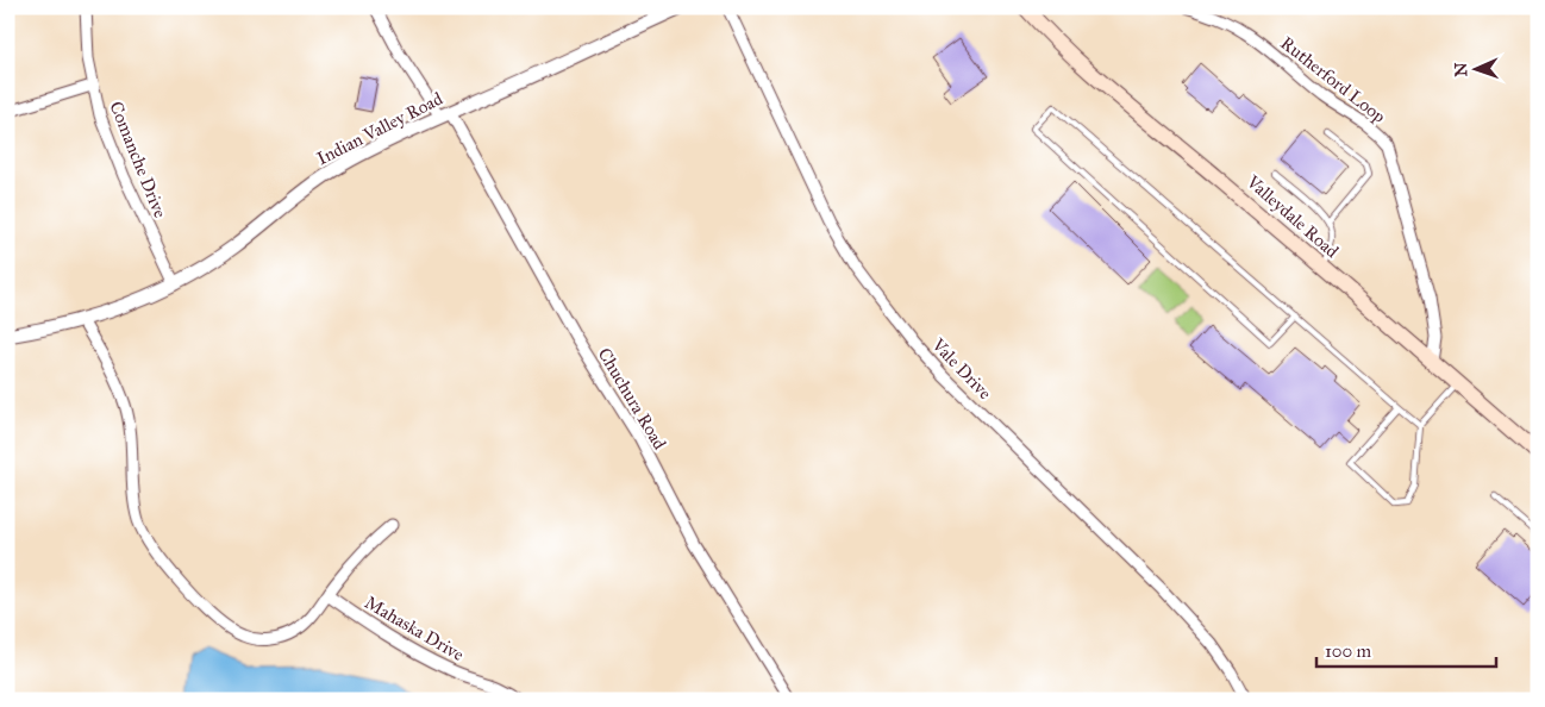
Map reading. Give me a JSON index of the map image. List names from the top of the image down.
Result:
{
  "streets": {
    "main road": ["Valleydale Road"],
    "street": [
      "Rutherford Loop",
      "Indian Valley Road",
      "Comanche Drive",
      "Vale Drive",
      "Chuchura Road",
      "Mahaska Drive"
    ]
  },
  "crossings": [
    ["Rutherford Loop", "Valleydale Road"],
    ["Indian Valley Road", "Comanche Drive"],
    ["Indian Valley Road", "Chuchura Road"]
  ],
  "scale_bar": "100 m",
  "north": "left"
}
